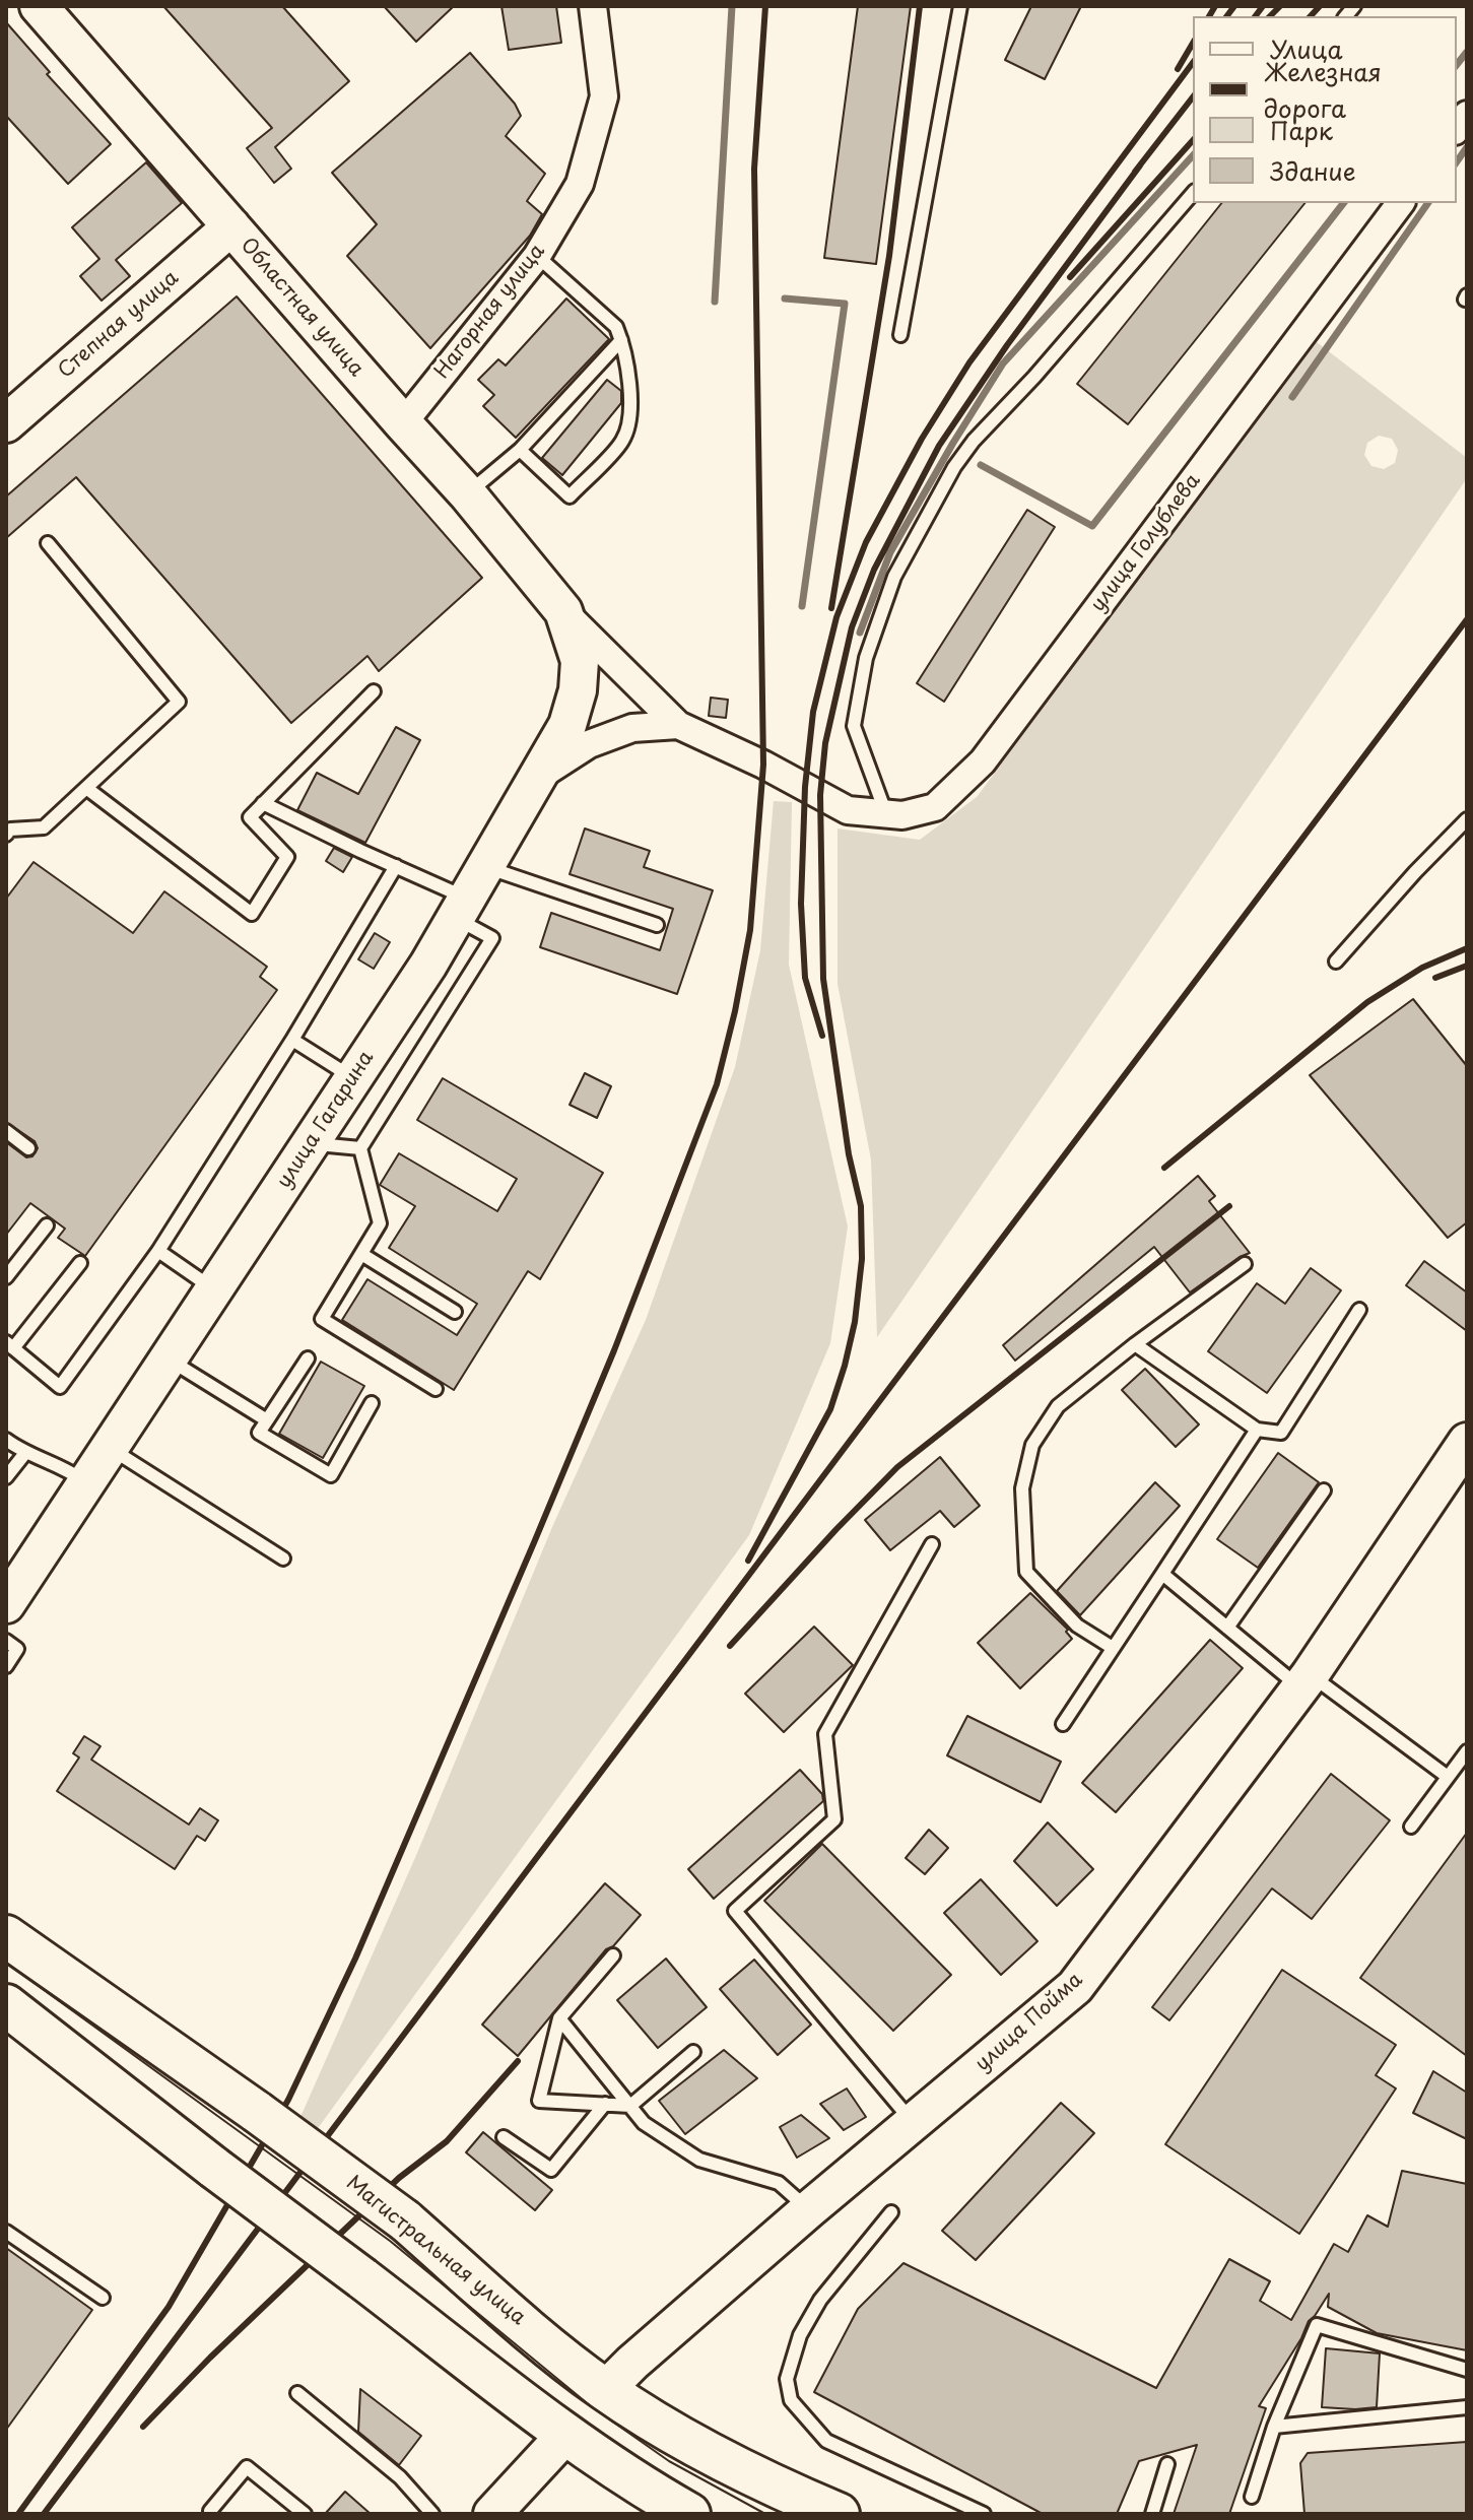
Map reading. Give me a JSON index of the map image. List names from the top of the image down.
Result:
{
  "streets": {
    "main road": [
      "Областная улица",
      "Степная улица",
      "улица Гагарина",
      "улица Пойма",
      "Магистральная улица"
    ],
    "street": ["Нагорная улица", "улица Голублева"]
  },
  "crossings": [
    ["Областная улица", "Нагорная улица"],
    ["Областная улица", "Степная улица"],
    ["Областная улица", "улица Гагарина"],
    ["улица Пойма", "Магистральная улица"]
  ],
  "legend": [
    "Улица",
    "Железная дорога",
    "Парк",
    "Здание"
  ]
}
